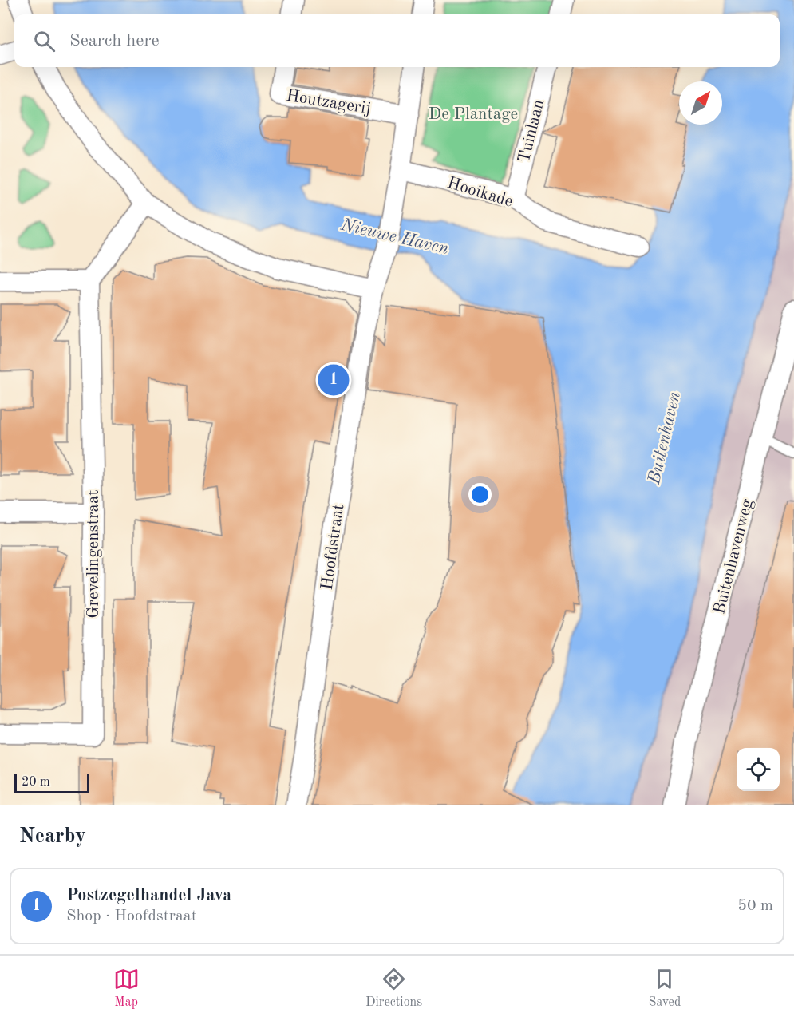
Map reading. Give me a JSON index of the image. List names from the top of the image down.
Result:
{
  "streets": {
    "street": [
      "Houtzagerij",
      "Tuinlaan",
      "Hooikade",
      "Hoofdstraat",
      "Grevelingenstraat",
      "Buitenhavenweg"
    ]
  },
  "crossings": [
    ["Houtzagerij", "Hoofdstraat"],
    ["Tuinlaan", "Hooikade"],
    ["Hooikade", "Hoofdstraat"]
  ],
  "water": ["Nieuwe Haven", "Buitenhaven"],
  "parks": ["De Plantage"],
  "scale_bar": "20 m",
  "north": "top right",
  "page": {
    "search": "Search here",
    "pins": "1",
    "scale": "20 m",
    "heading": "Nearby",
    "list": [
      {
        "mark": "1",
        "name": "Postzegelhandel Java",
        "note": "Shop · Hoofdstraat",
        "value": "50 m"
      }
    ],
    "nav": ["Map", "Directions", "Saved"]
  }
}
